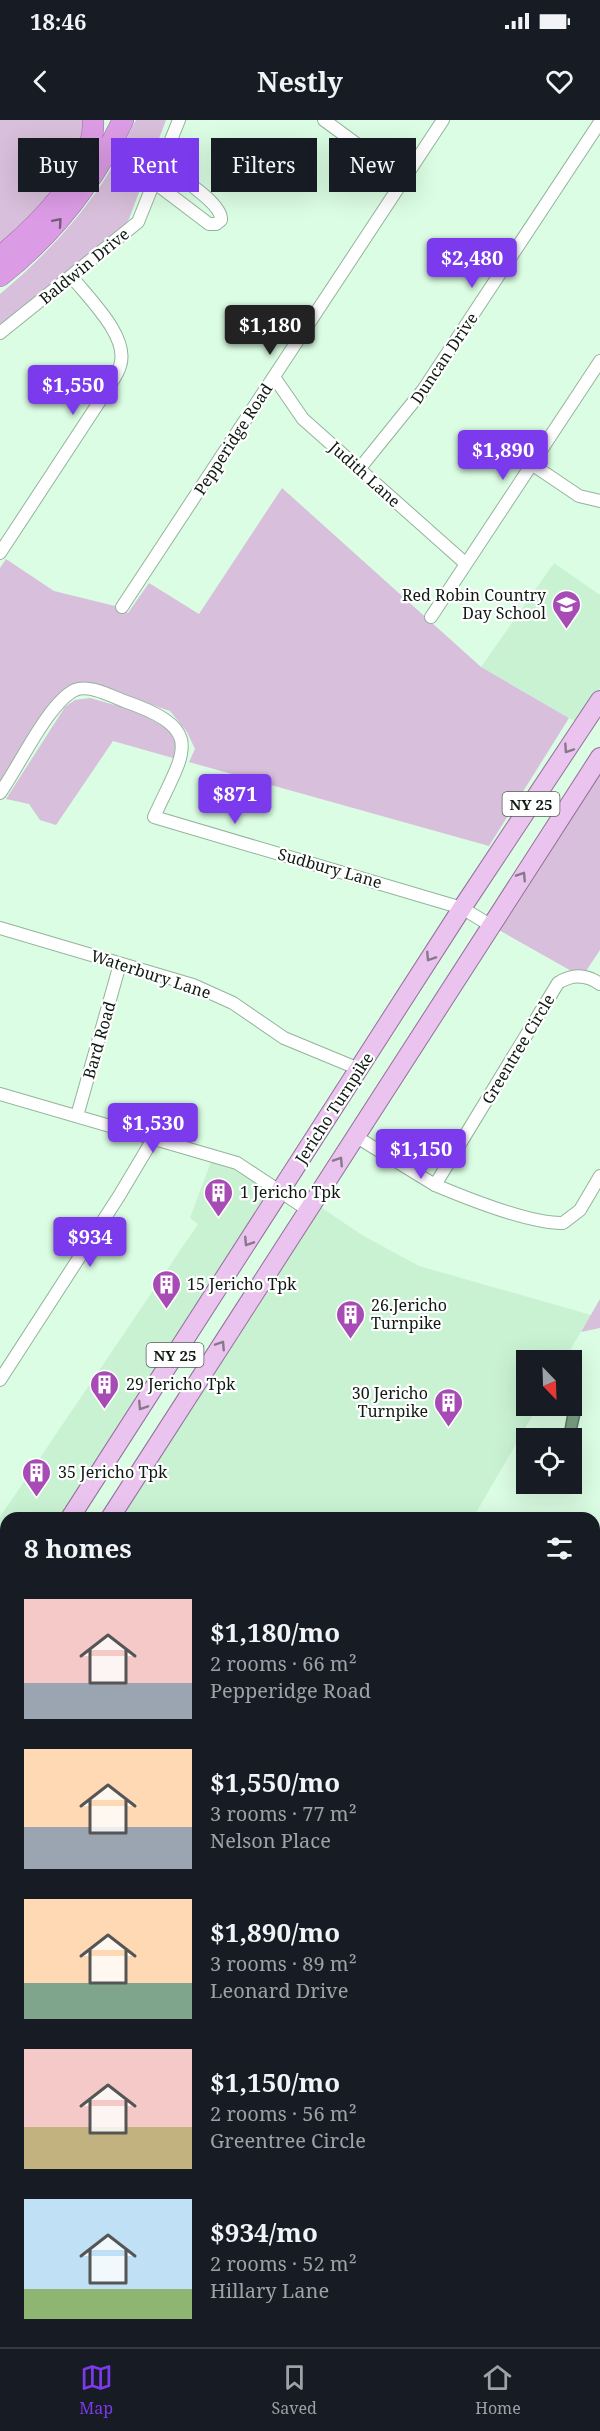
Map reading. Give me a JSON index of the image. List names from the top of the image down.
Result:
{
  "streets": {
    "main road": ["NY 25", "Jericho Turnpike"],
    "street": [
      "Baldwin Drive",
      "Duncan Drive",
      "Pepperidge Road",
      "Judith Lane",
      "Sudbury Lane",
      "Waterbury Lane",
      "Bard Road",
      "Greentree Circle"
    ]
  },
  "crossings": [
    ["Duncan Drive", "Judith Lane"],
    ["Pepperidge Road", "Judith Lane"],
    ["Sudbury Lane", "Jericho Turnpike"],
    ["Waterbury Lane", "Bard Road"],
    ["Waterbury Lane", "Jericho Turnpike"]
  ],
  "places": {
    "school or university": ["Red Robin Country Day School"],
    "building": [
      "1 Jericho Tpk",
      "15 Jericho Tpk",
      "26.Jericho Turnpike",
      "29 Jericho Tpk",
      "30 Jericho Turnpike",
      "35 Jericho Tpk"
    ]
  },
  "north": "bottom right",
  "page": {
    "status": "18:46",
    "header": "Nestly",
    "chip": [
      "Buy",
      "Rent",
      "Filters",
      "New"
    ],
    "price": [
      "$2,480",
      "$1,180",
      "$1,550",
      "$1,890",
      "$871",
      "$1,530",
      "$1,150",
      "$934"
    ],
    "heading": "8 homes",
    "list": [
      {
        "name": "$1,180/mo",
        "note": "2 rooms · 66 m² · Pepperidge Road"
      },
      {
        "name": "$1,550/mo",
        "note": "3 rooms · 77 m² · Nelson Place"
      },
      {
        "name": "$1,890/mo",
        "note": "3 rooms · 89 m² · Leonard Drive"
      },
      {
        "name": "$1,150/mo",
        "note": "2 rooms · 56 m² · Greentree Circle"
      },
      {
        "name": "$934/mo",
        "note": "2 rooms · 52 m² · Hillary Lane"
      }
    ],
    "tabs": ["Map", "Saved", "Home"]
  }
}
